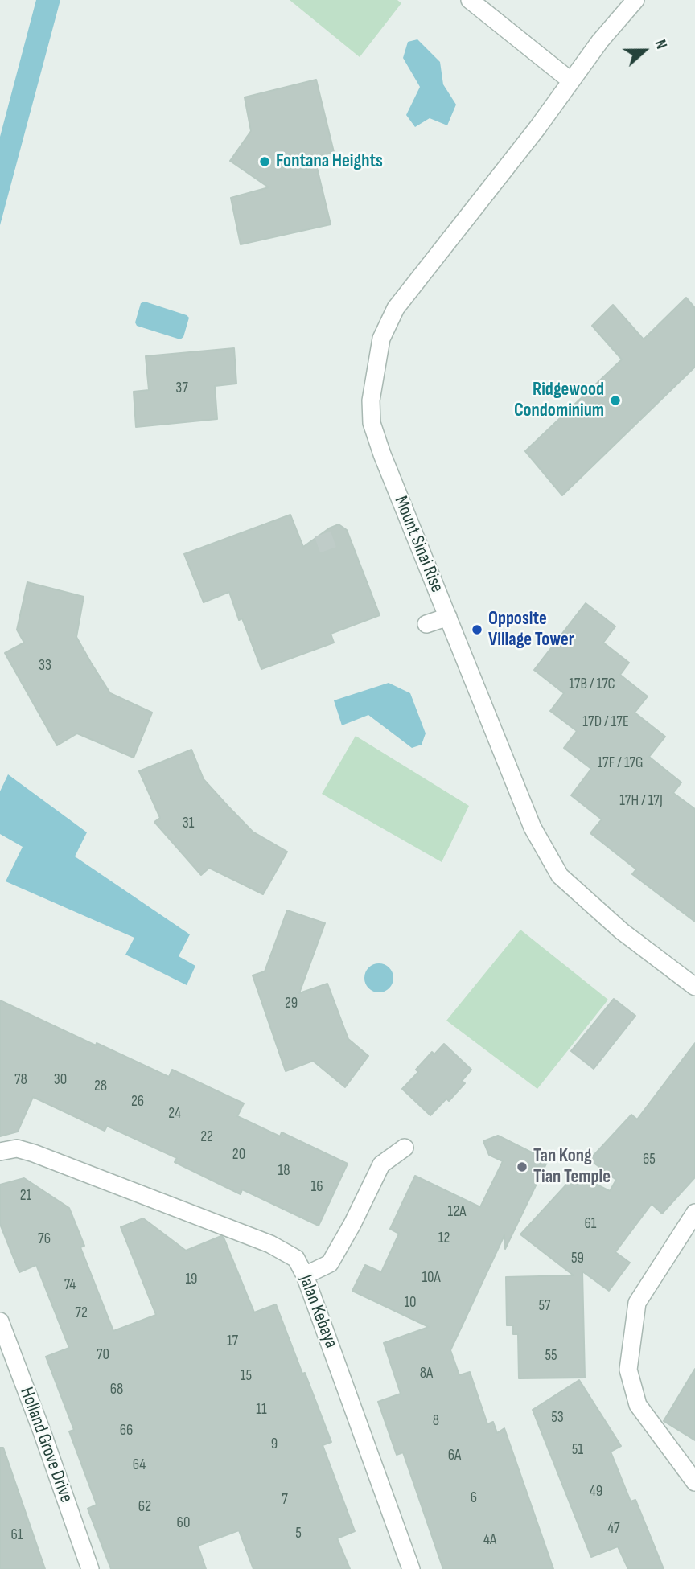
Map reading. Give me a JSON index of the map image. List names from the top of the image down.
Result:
{
  "streets": {
    "street": ["Mount Sinai Rise", "Jalan Kebaya", "Holland Grove Drive"]
  },
  "places": [
    "Fontana Heights",
    "Ridgewood Condominium",
    "Opposite Village Tower",
    "Tan Kong Tian Temple"
  ],
  "house_numbers": [
    "37",
    "33",
    "17B / 17C",
    "17D / 17E",
    "17F / 17G",
    "17H / 17J",
    "31",
    "29",
    "78",
    "30",
    "28",
    "26",
    "24",
    "22",
    "20",
    "65",
    "18",
    "16",
    "21",
    "12A",
    "61",
    "12",
    "76",
    "59",
    "10A",
    "19",
    "74",
    "10",
    "57",
    "72",
    "17",
    "70",
    "55",
    "8A",
    "15",
    "68",
    "11",
    "53",
    "8",
    "66",
    "9",
    "51",
    "6A",
    "64",
    "49",
    "6",
    "7",
    "62",
    "60",
    "47",
    "5",
    "61",
    "4A"
  ],
  "north": "right"
}
